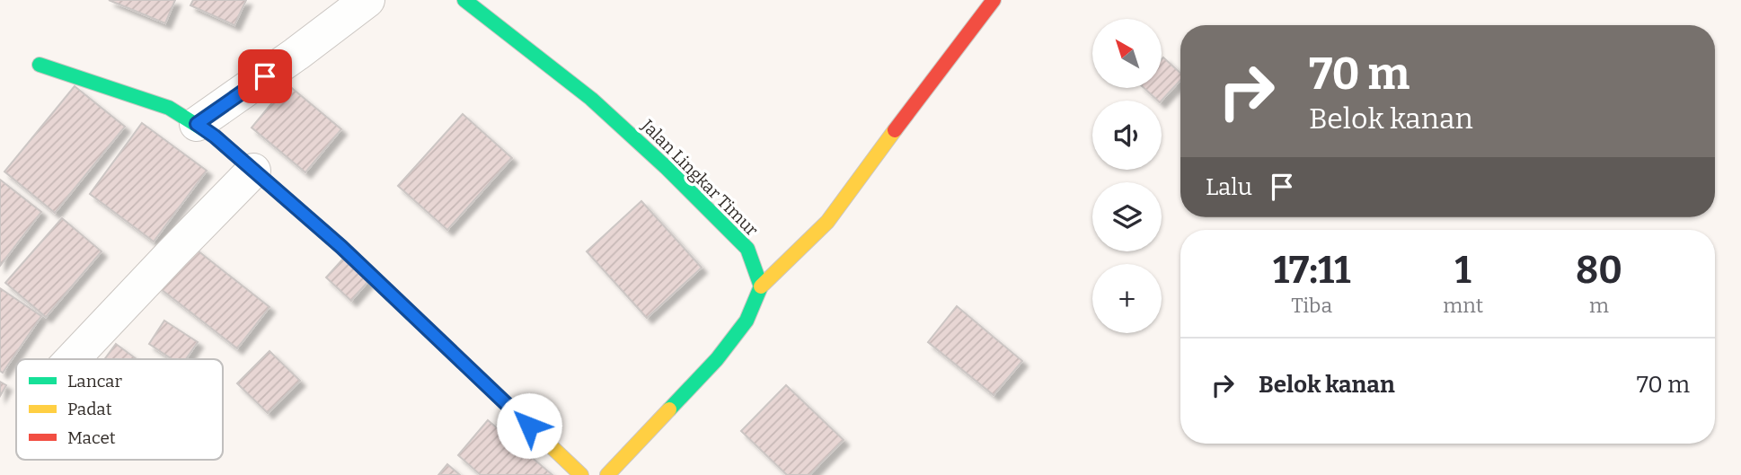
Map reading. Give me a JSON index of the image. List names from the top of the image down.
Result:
{
  "streets": {
    "street": ["Jalan Lingkar Timur"]
  },
  "legend": ["Lancar", "Padat", "Macet"],
  "north": "top left",
  "page": {
    "map_buttons": "+",
    "turn": ["70 m", "Belok kanan"],
    "then": "Lalu",
    "eta": [
      "17:11",
      "Tiba",
      "1",
      "mnt",
      "80",
      "m"
    ],
    "list": [
      {
        "name": "Belok kanan",
        "value": "70 m"
      }
    ]
  }
}
